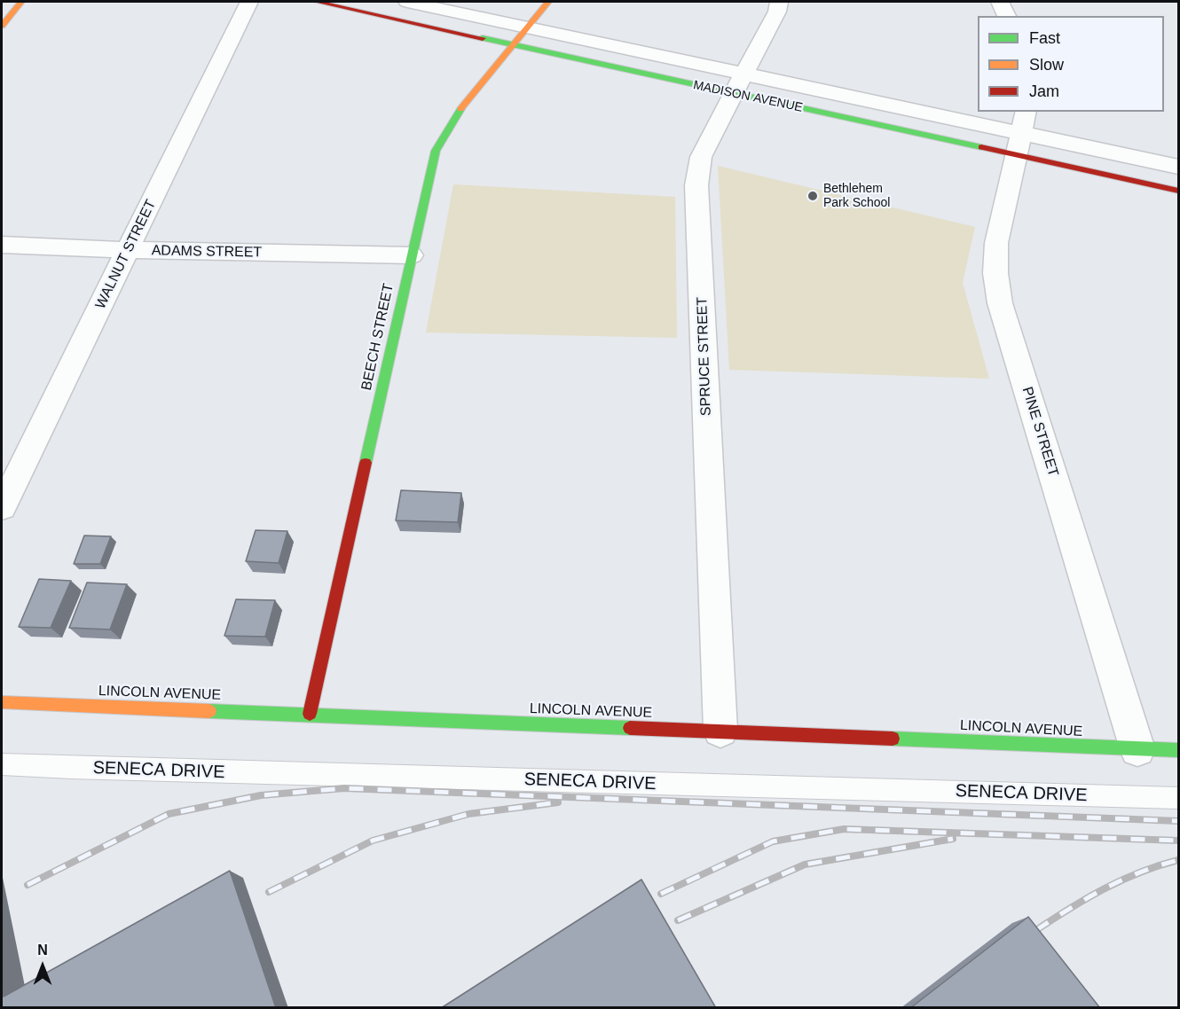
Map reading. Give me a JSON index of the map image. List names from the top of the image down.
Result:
{
  "streets": {
    "main road": ["MADISON AVENUE", "BEECH STREET", "LINCOLN AVENUE"],
    "street": [
      "ADAMS STREET",
      "WALNUT STREET",
      "SPRUCE STREET",
      "PINE STREET"
    ],
    "lane": ["SENECA DRIVE"]
  },
  "crossings": [
    ["MADISON AVENUE", "BEECH STREET"],
    ["MADISON AVENUE", "SPRUCE STREET"],
    ["MADISON AVENUE", "PINE STREET"],
    ["ADAMS STREET", "WALNUT STREET"],
    ["ADAMS STREET", "BEECH STREET"],
    ["BEECH STREET", "LINCOLN AVENUE"],
    ["SPRUCE STREET", "LINCOLN AVENUE"],
    ["PINE STREET", "LINCOLN AVENUE"]
  ],
  "places": ["Bethlehem Park School"],
  "legend": ["Fast", "Slow", "Jam"],
  "north": "top"
}
